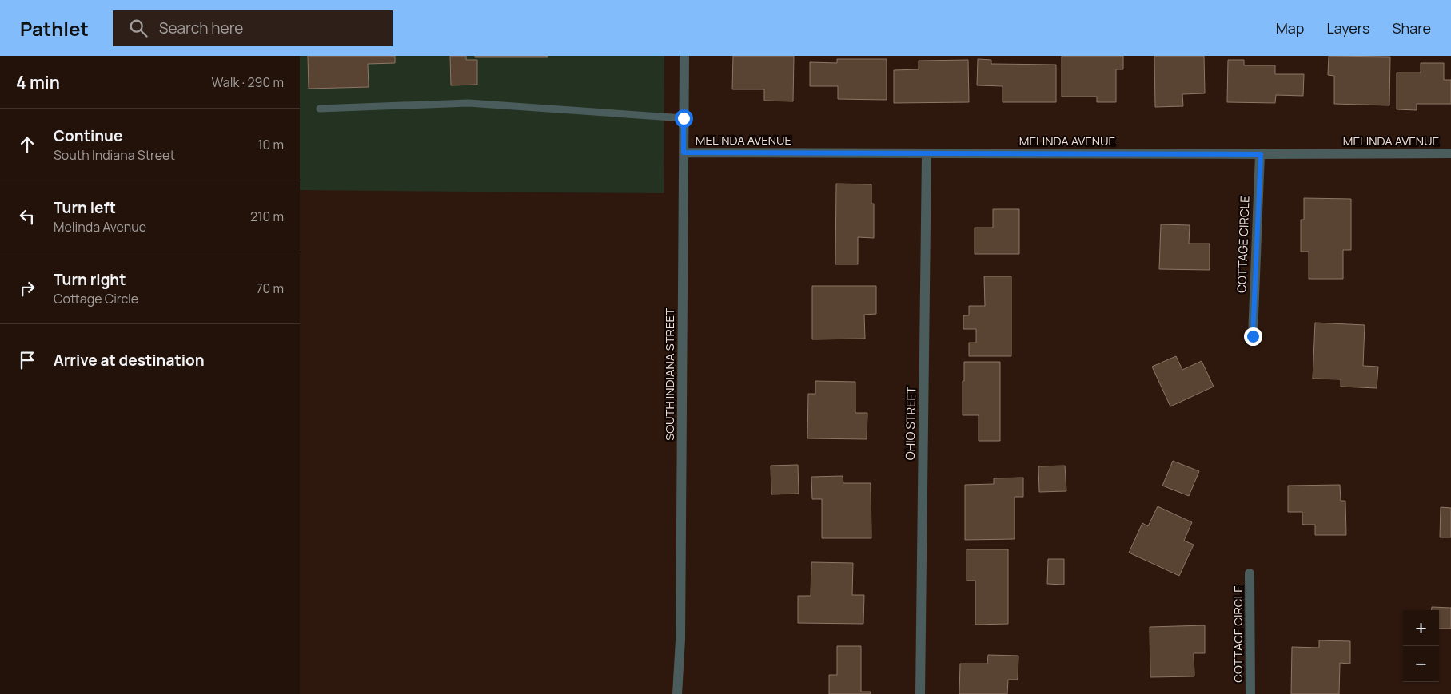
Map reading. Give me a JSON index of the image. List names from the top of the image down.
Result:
{
  "streets": {
    "street": [
      "MELINDA AVENUE",
      "COTTAGE CIRCLE",
      "SOUTH INDIANA STREET",
      "OHIO STREET"
    ]
  },
  "crossings": [
    ["MELINDA AVENUE", "COTTAGE CIRCLE"],
    ["MELINDA AVENUE", "SOUTH INDIANA STREET"],
    ["MELINDA AVENUE", "OHIO STREET"]
  ],
  "page": {
    "header": "Pathlet",
    "search": "Search here",
    "nav": ["Map", "Layers", "Share"],
    "heading": ["4 min", "Walk · 290 m"],
    "list": [
      ["Continue", "South Indiana Street", "10 m"],
      ["Turn left", "Melinda Avenue", "210 m"],
      ["Turn right", "Cottage Circle", "70 m"],
      "Arrive at destination"
    ],
    "map_buttons": ["+", "−"]
  }
}
